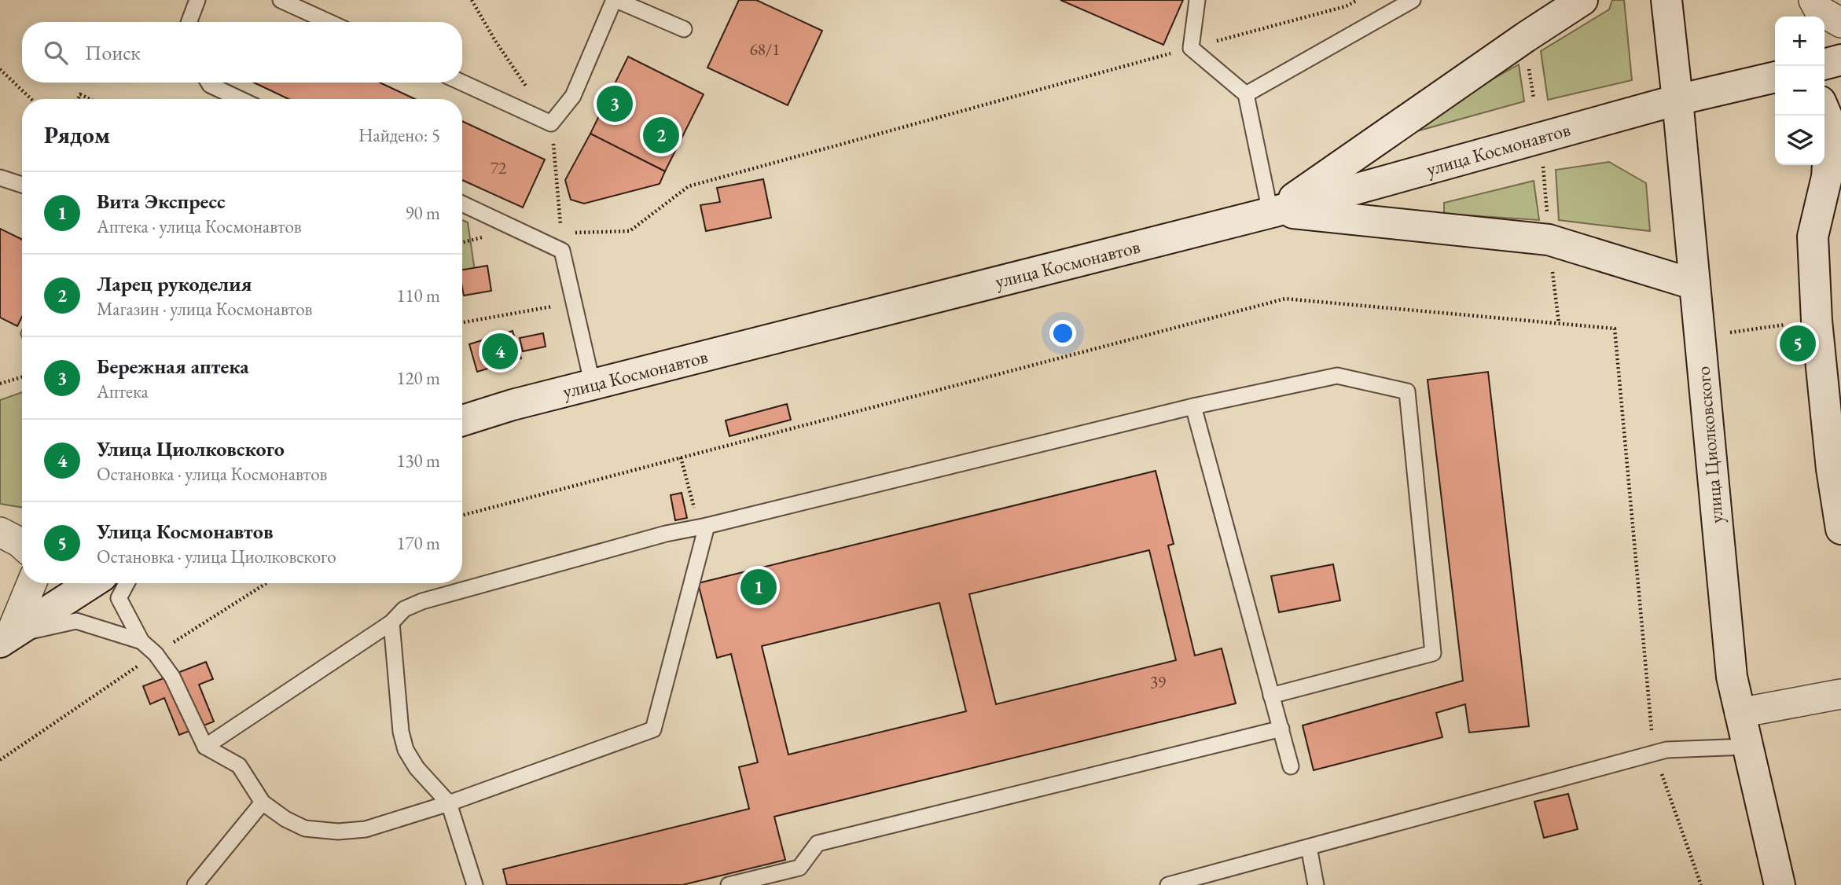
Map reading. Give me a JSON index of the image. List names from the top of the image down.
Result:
{
  "streets": {
    "main road": ["улица Космонавтов", "улица Циолковского"]
  },
  "crossings": [
    ["улица Космонавтов", "улица Циолковского"]
  ],
  "house_numbers": ["68/1", "72", "39"],
  "page": {
    "map_buttons": ["+", "−"],
    "search": "Поиск",
    "pins": [
      "3",
      "2",
      "5",
      "4",
      "1"
    ],
    "heading": ["Рядом", "Найдено: 5"],
    "list": [
      {
        "mark": "1",
        "name": "Вита Экспресс",
        "note": "Аптека · улица Космонавтов",
        "value": "90 m"
      },
      {
        "mark": "2",
        "name": "Ларец рукоделия",
        "note": "Магазин · улица Космонавтов",
        "value": "110 m"
      },
      {
        "mark": "3",
        "name": "Бережная аптека",
        "note": "Аптека",
        "value": "120 m"
      },
      {
        "mark": "4",
        "name": "Улица Циолковского",
        "note": "Остановка · улица Космонавтов",
        "value": "130 m"
      },
      {
        "mark": "5",
        "name": "Улица Космонавтов",
        "note": "Остановка · улица Циолковского",
        "value": "170 m"
      }
    ]
  }
}
